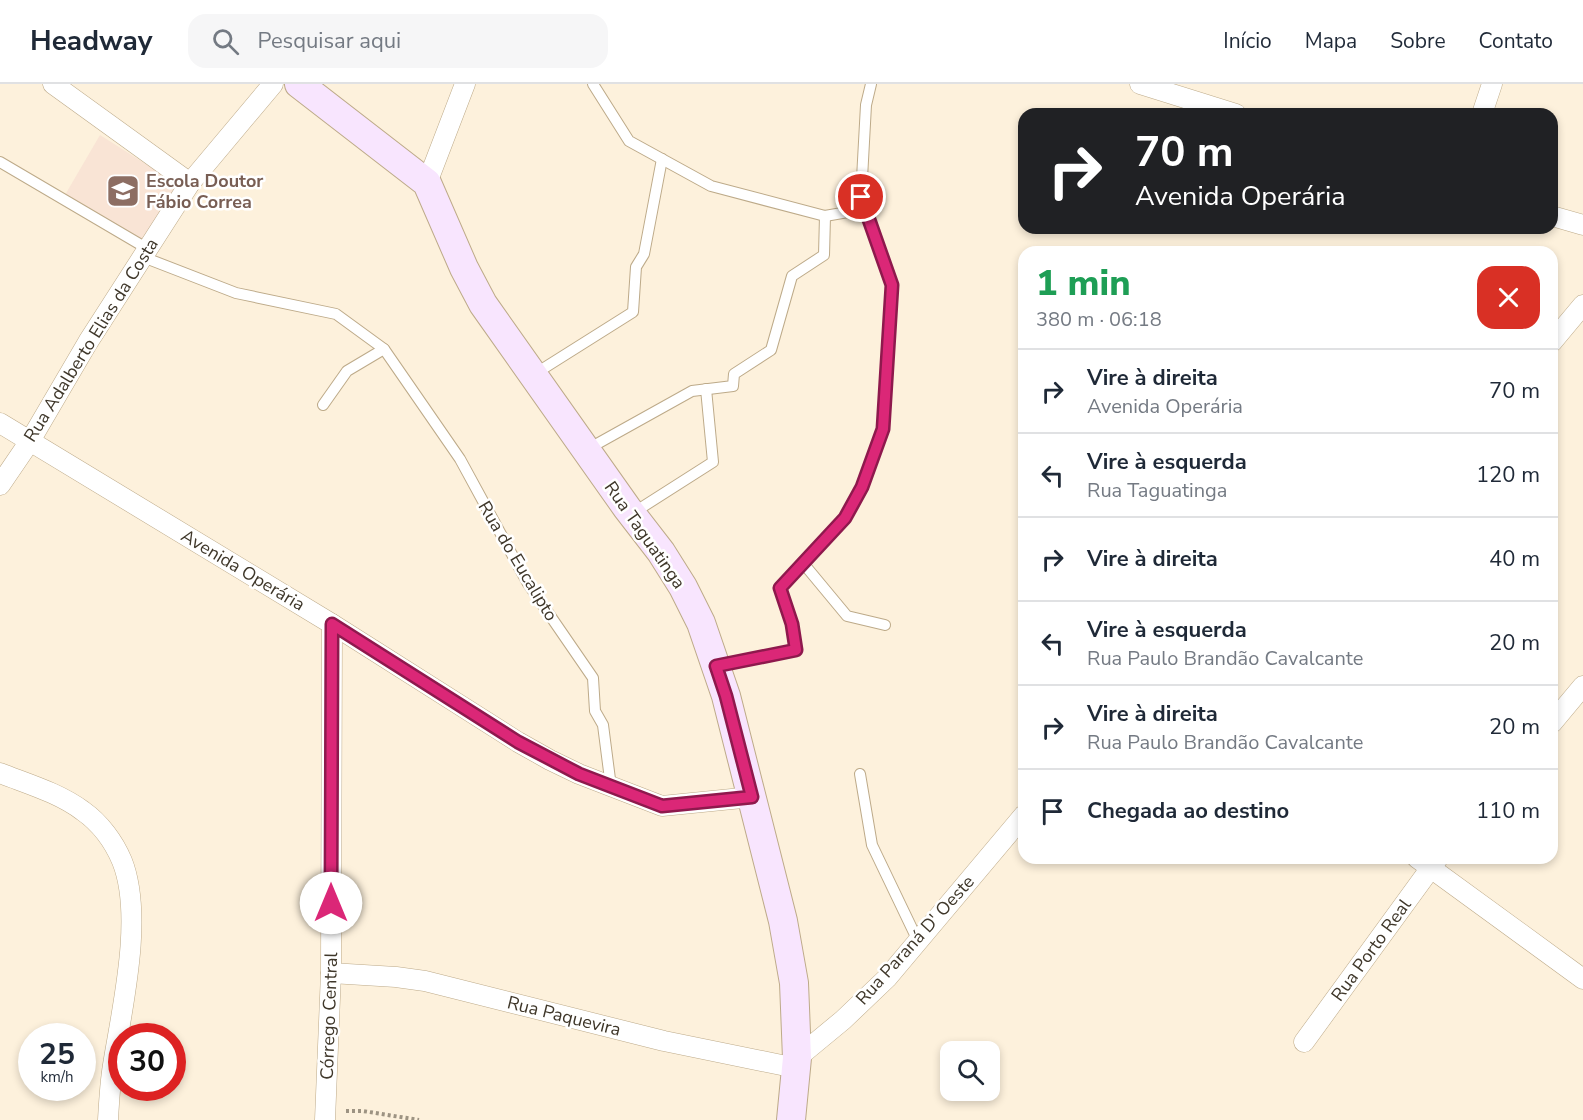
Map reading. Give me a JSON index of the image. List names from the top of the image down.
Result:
{
  "streets": {
    "street": [
      "Rua Adalberto Elias da Costa",
      "Rua Taguatinga",
      "Avenida Operária",
      "Rua Paraná D' Oeste",
      "Rua Porto Real",
      "Córrego Central",
      "Rua Paquevira"
    ],
    "lane": ["Rua do Eucalipto"]
  },
  "crossings": [
    ["Rua Adalberto Elias da Costa", "Rua do Eucalipto"],
    ["Rua Adalberto Elias da Costa", "Avenida Operária"],
    ["Rua Taguatinga", "Avenida Operária"],
    ["Rua Taguatinga", "Rua Paraná D' Oeste"],
    ["Rua Taguatinga", "Rua Paquevira"],
    ["Rua do Eucalipto", "Avenida Operária"],
    ["Avenida Operária", "Córrego Central"],
    ["Rua Paraná D' Oeste", "Rua Paquevira"],
    ["Córrego Central", "Rua Paquevira"]
  ],
  "places": {
    "school or university": ["Escola Doutor Fábio Correa"]
  },
  "page": {
    "header": "Headway",
    "search": "Pesquisar aqui",
    "nav": [
      "Início",
      "Mapa",
      "Sobre",
      "Contato"
    ],
    "turn": ["70 m", "Avenida Operária"],
    "heading": ["1 min", "380 m · 06:18"],
    "list": [
      {
        "name": "Vire à direita",
        "note": "Avenida Operária",
        "value": "70 m"
      },
      {
        "name": "Vire à esquerda",
        "note": "Rua Taguatinga",
        "value": "120 m"
      },
      {
        "name": "Vire à direita",
        "value": "40 m"
      },
      {
        "name": "Vire à esquerda",
        "note": "Rua Paulo Brandão Cavalcante",
        "value": "20 m"
      },
      {
        "name": "Vire à direita",
        "note": "Rua Paulo Brandão Cavalcante",
        "value": "20 m"
      },
      {
        "name": "Chegada ao destino",
        "value": "110 m"
      }
    ],
    "speed": "25 km/h",
    "limit": "30"
  }
}
